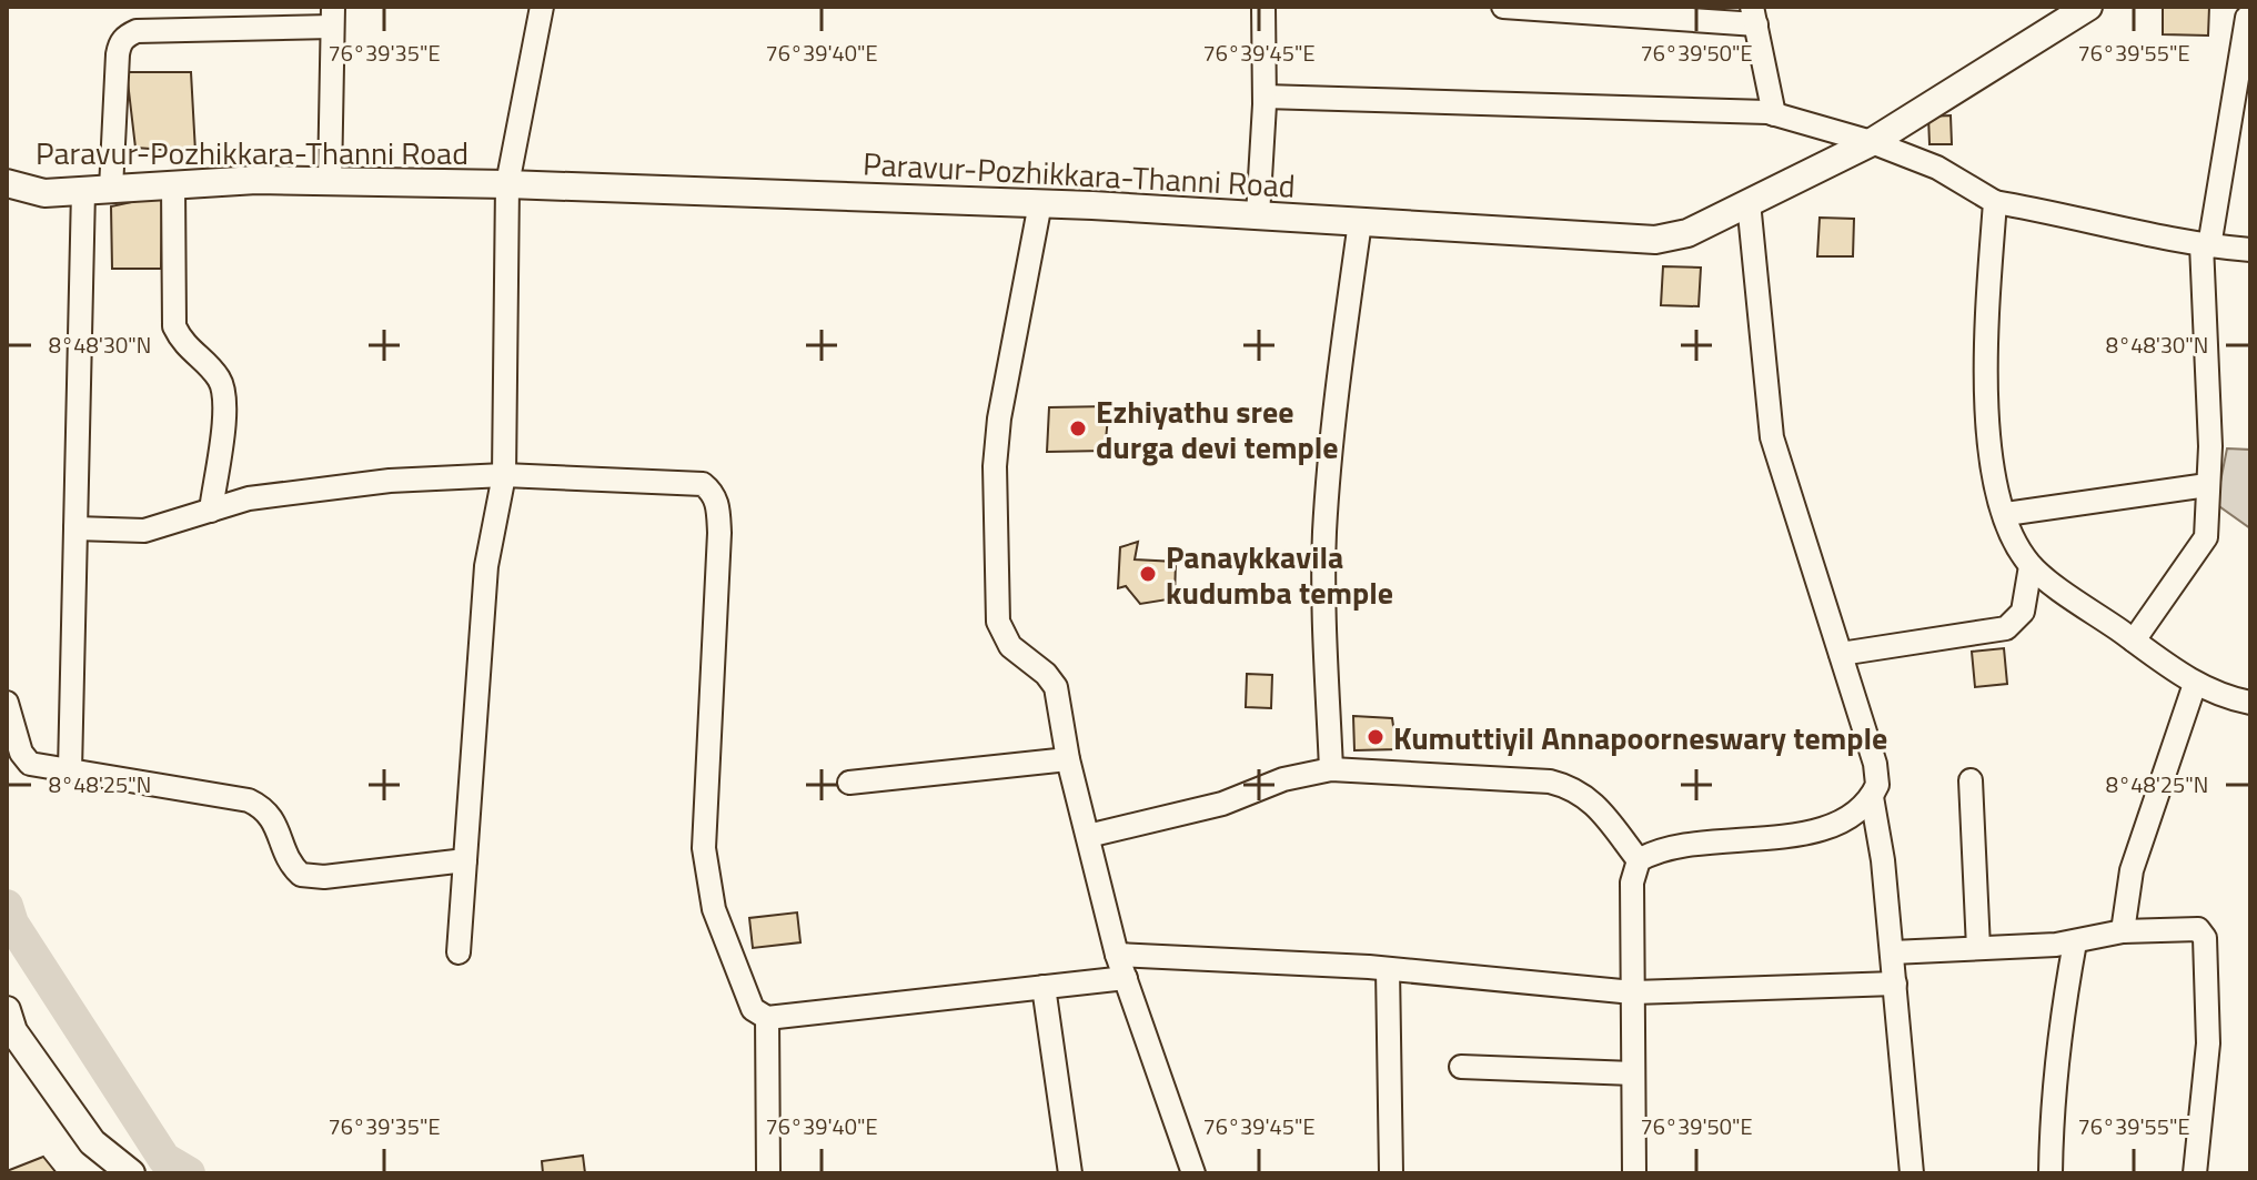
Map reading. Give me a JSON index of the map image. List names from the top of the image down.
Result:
{
  "streets": {
    "main road": ["Paravur-Pozhikkara-Thanni Road"]
  },
  "places": ["Ezhiyathu sree durga devi temple", "Panaykkavila kudumba temple", "Kumuttiyil Annapoorneswary temple"],
  "coordinates": [
    "76°39'35\"E",
    "76°39'40\"E",
    "76°39'45\"E",
    "76°39'50\"E",
    "76°39'55\"E",
    "8°48'30\"N",
    "8°48'25\"N"
  ]
}
